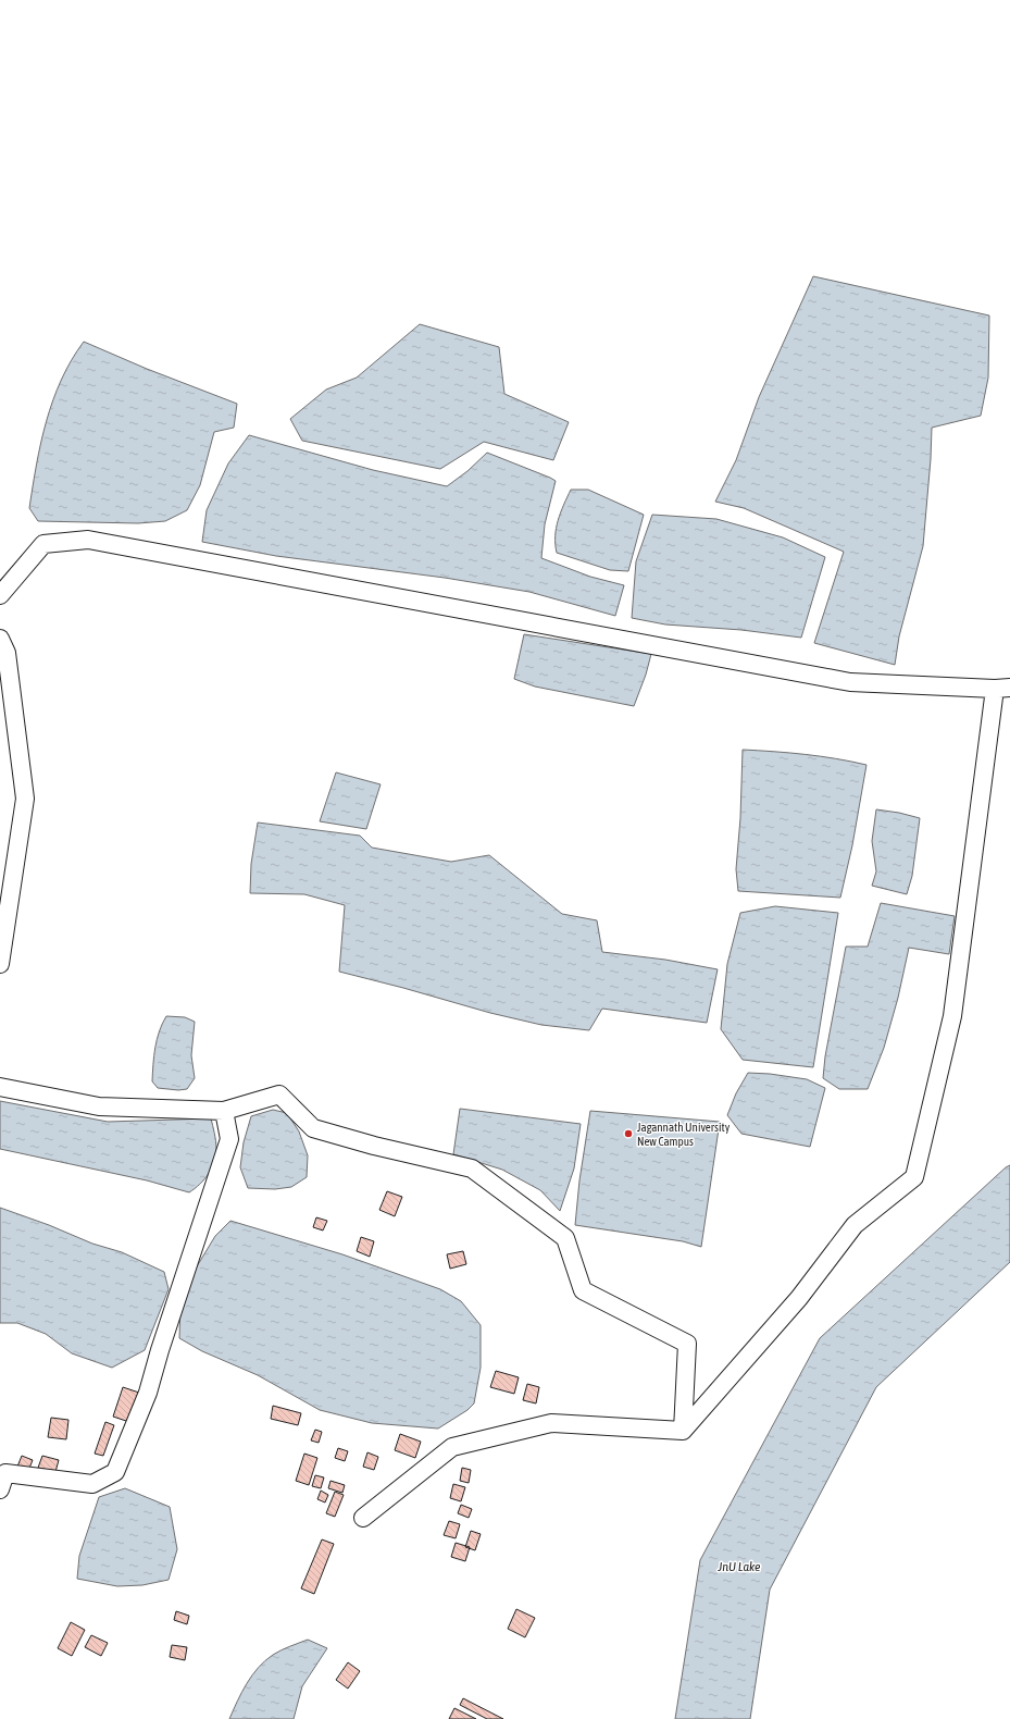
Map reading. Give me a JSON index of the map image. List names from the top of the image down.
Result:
{
  "water": ["JnU Lake"],
  "places": ["Jagannath University New Campus"]
}
